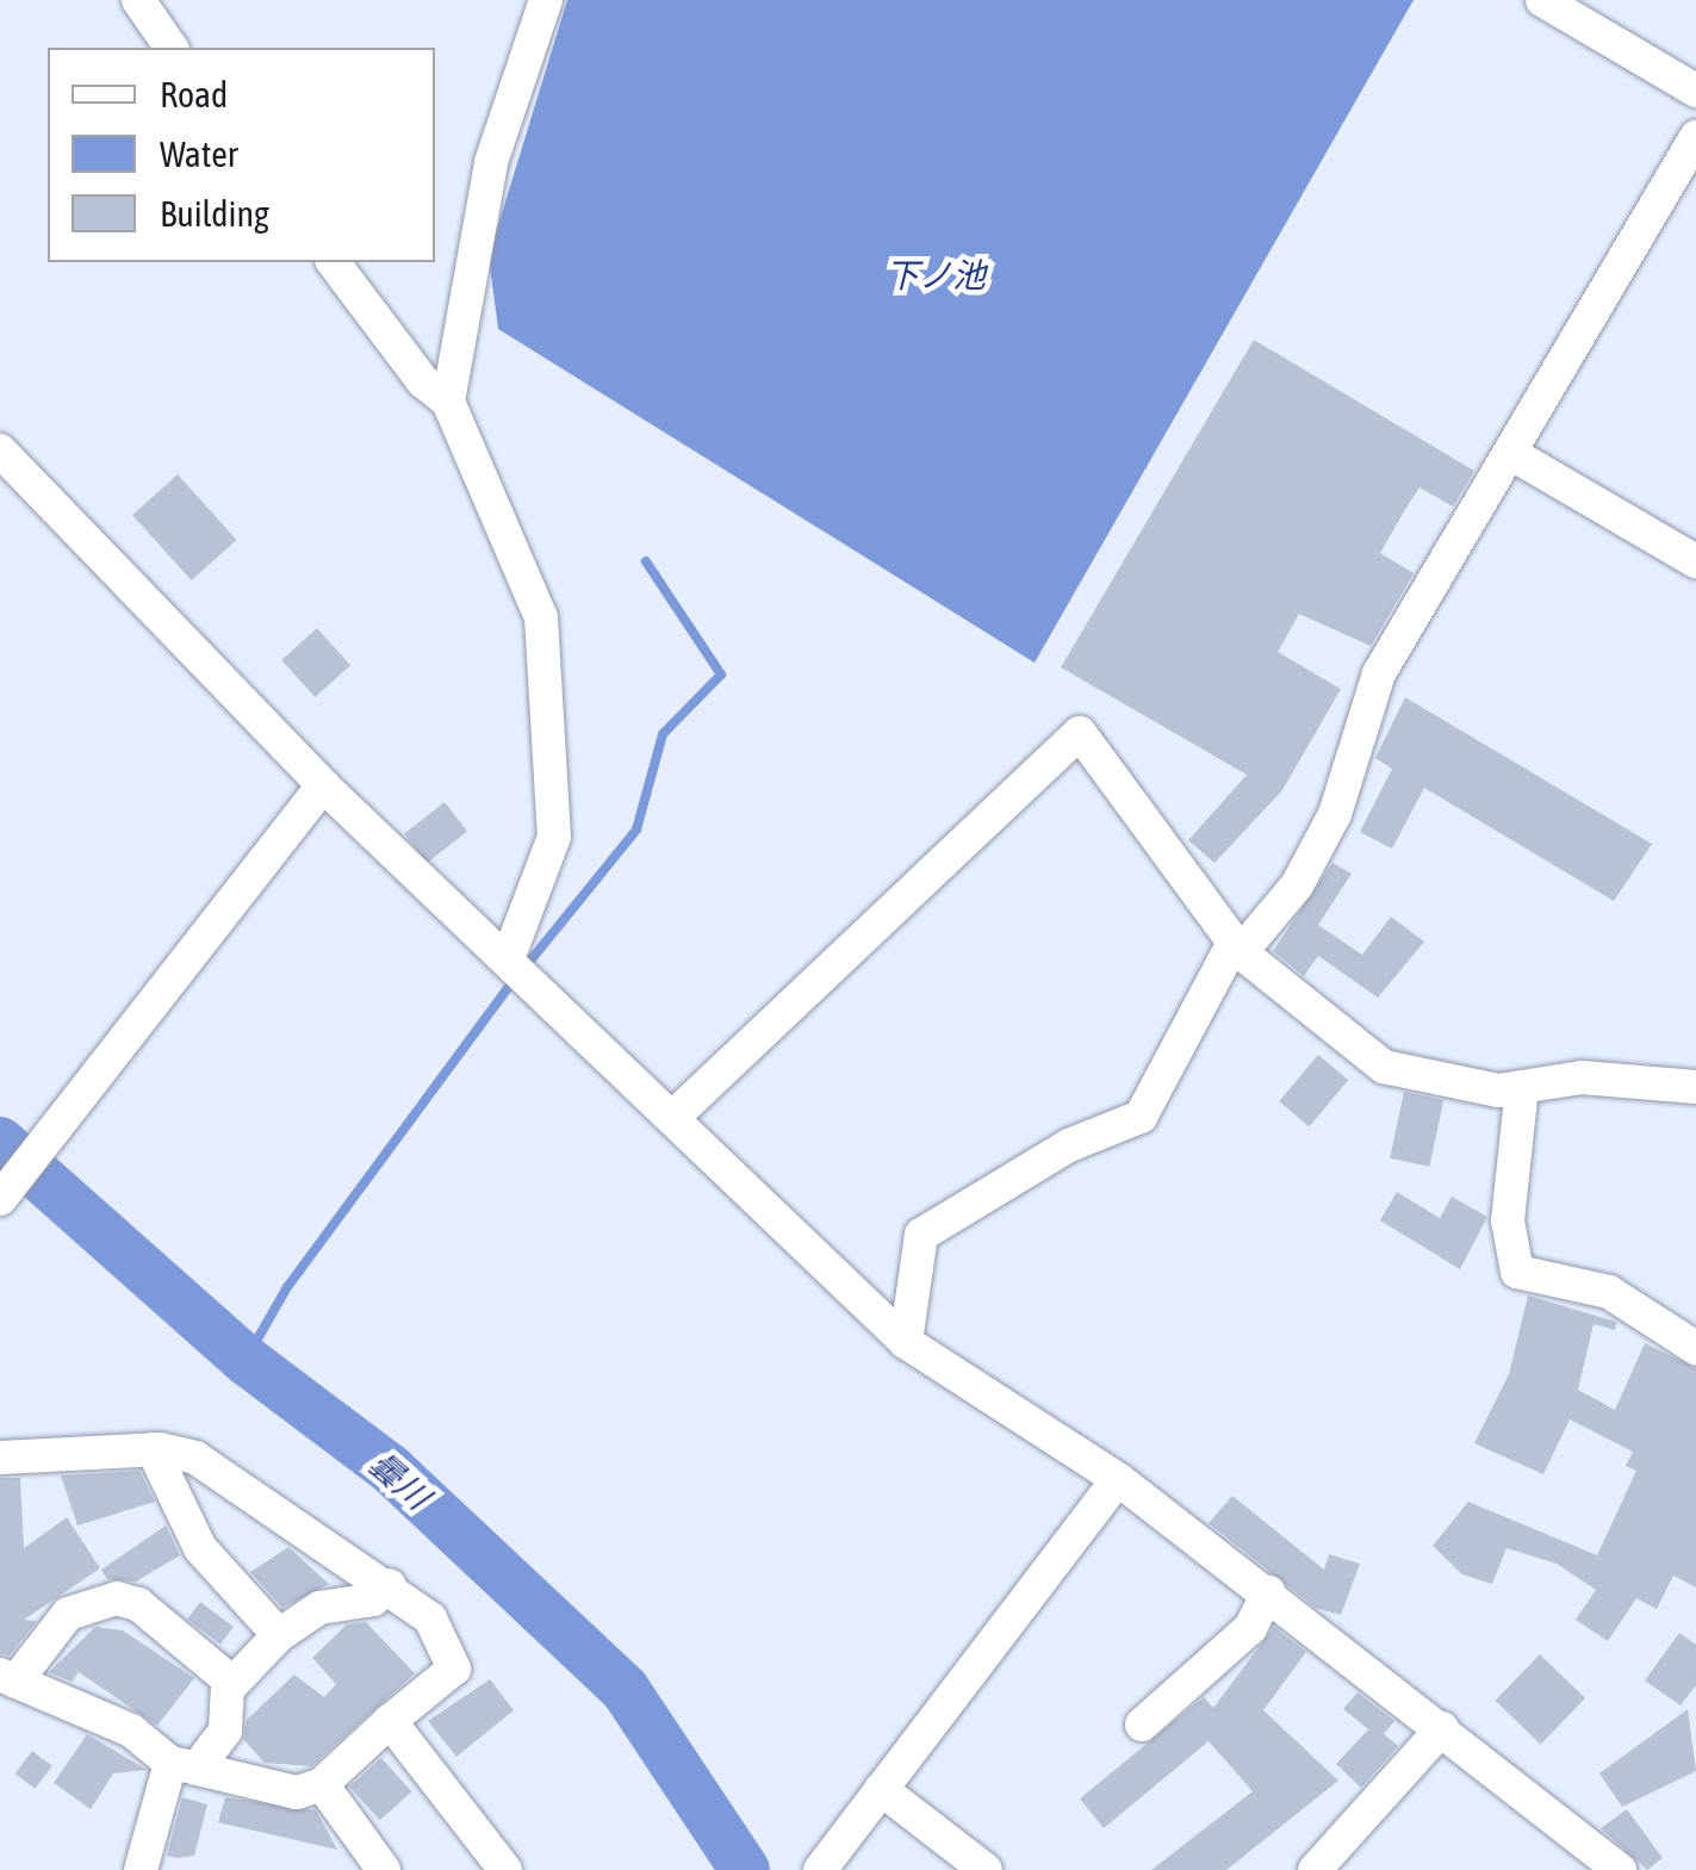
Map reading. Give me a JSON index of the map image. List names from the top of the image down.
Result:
{
  "water": ["下ノ池", "曇川"],
  "legend": ["Road", "Water", "Building"]
}
